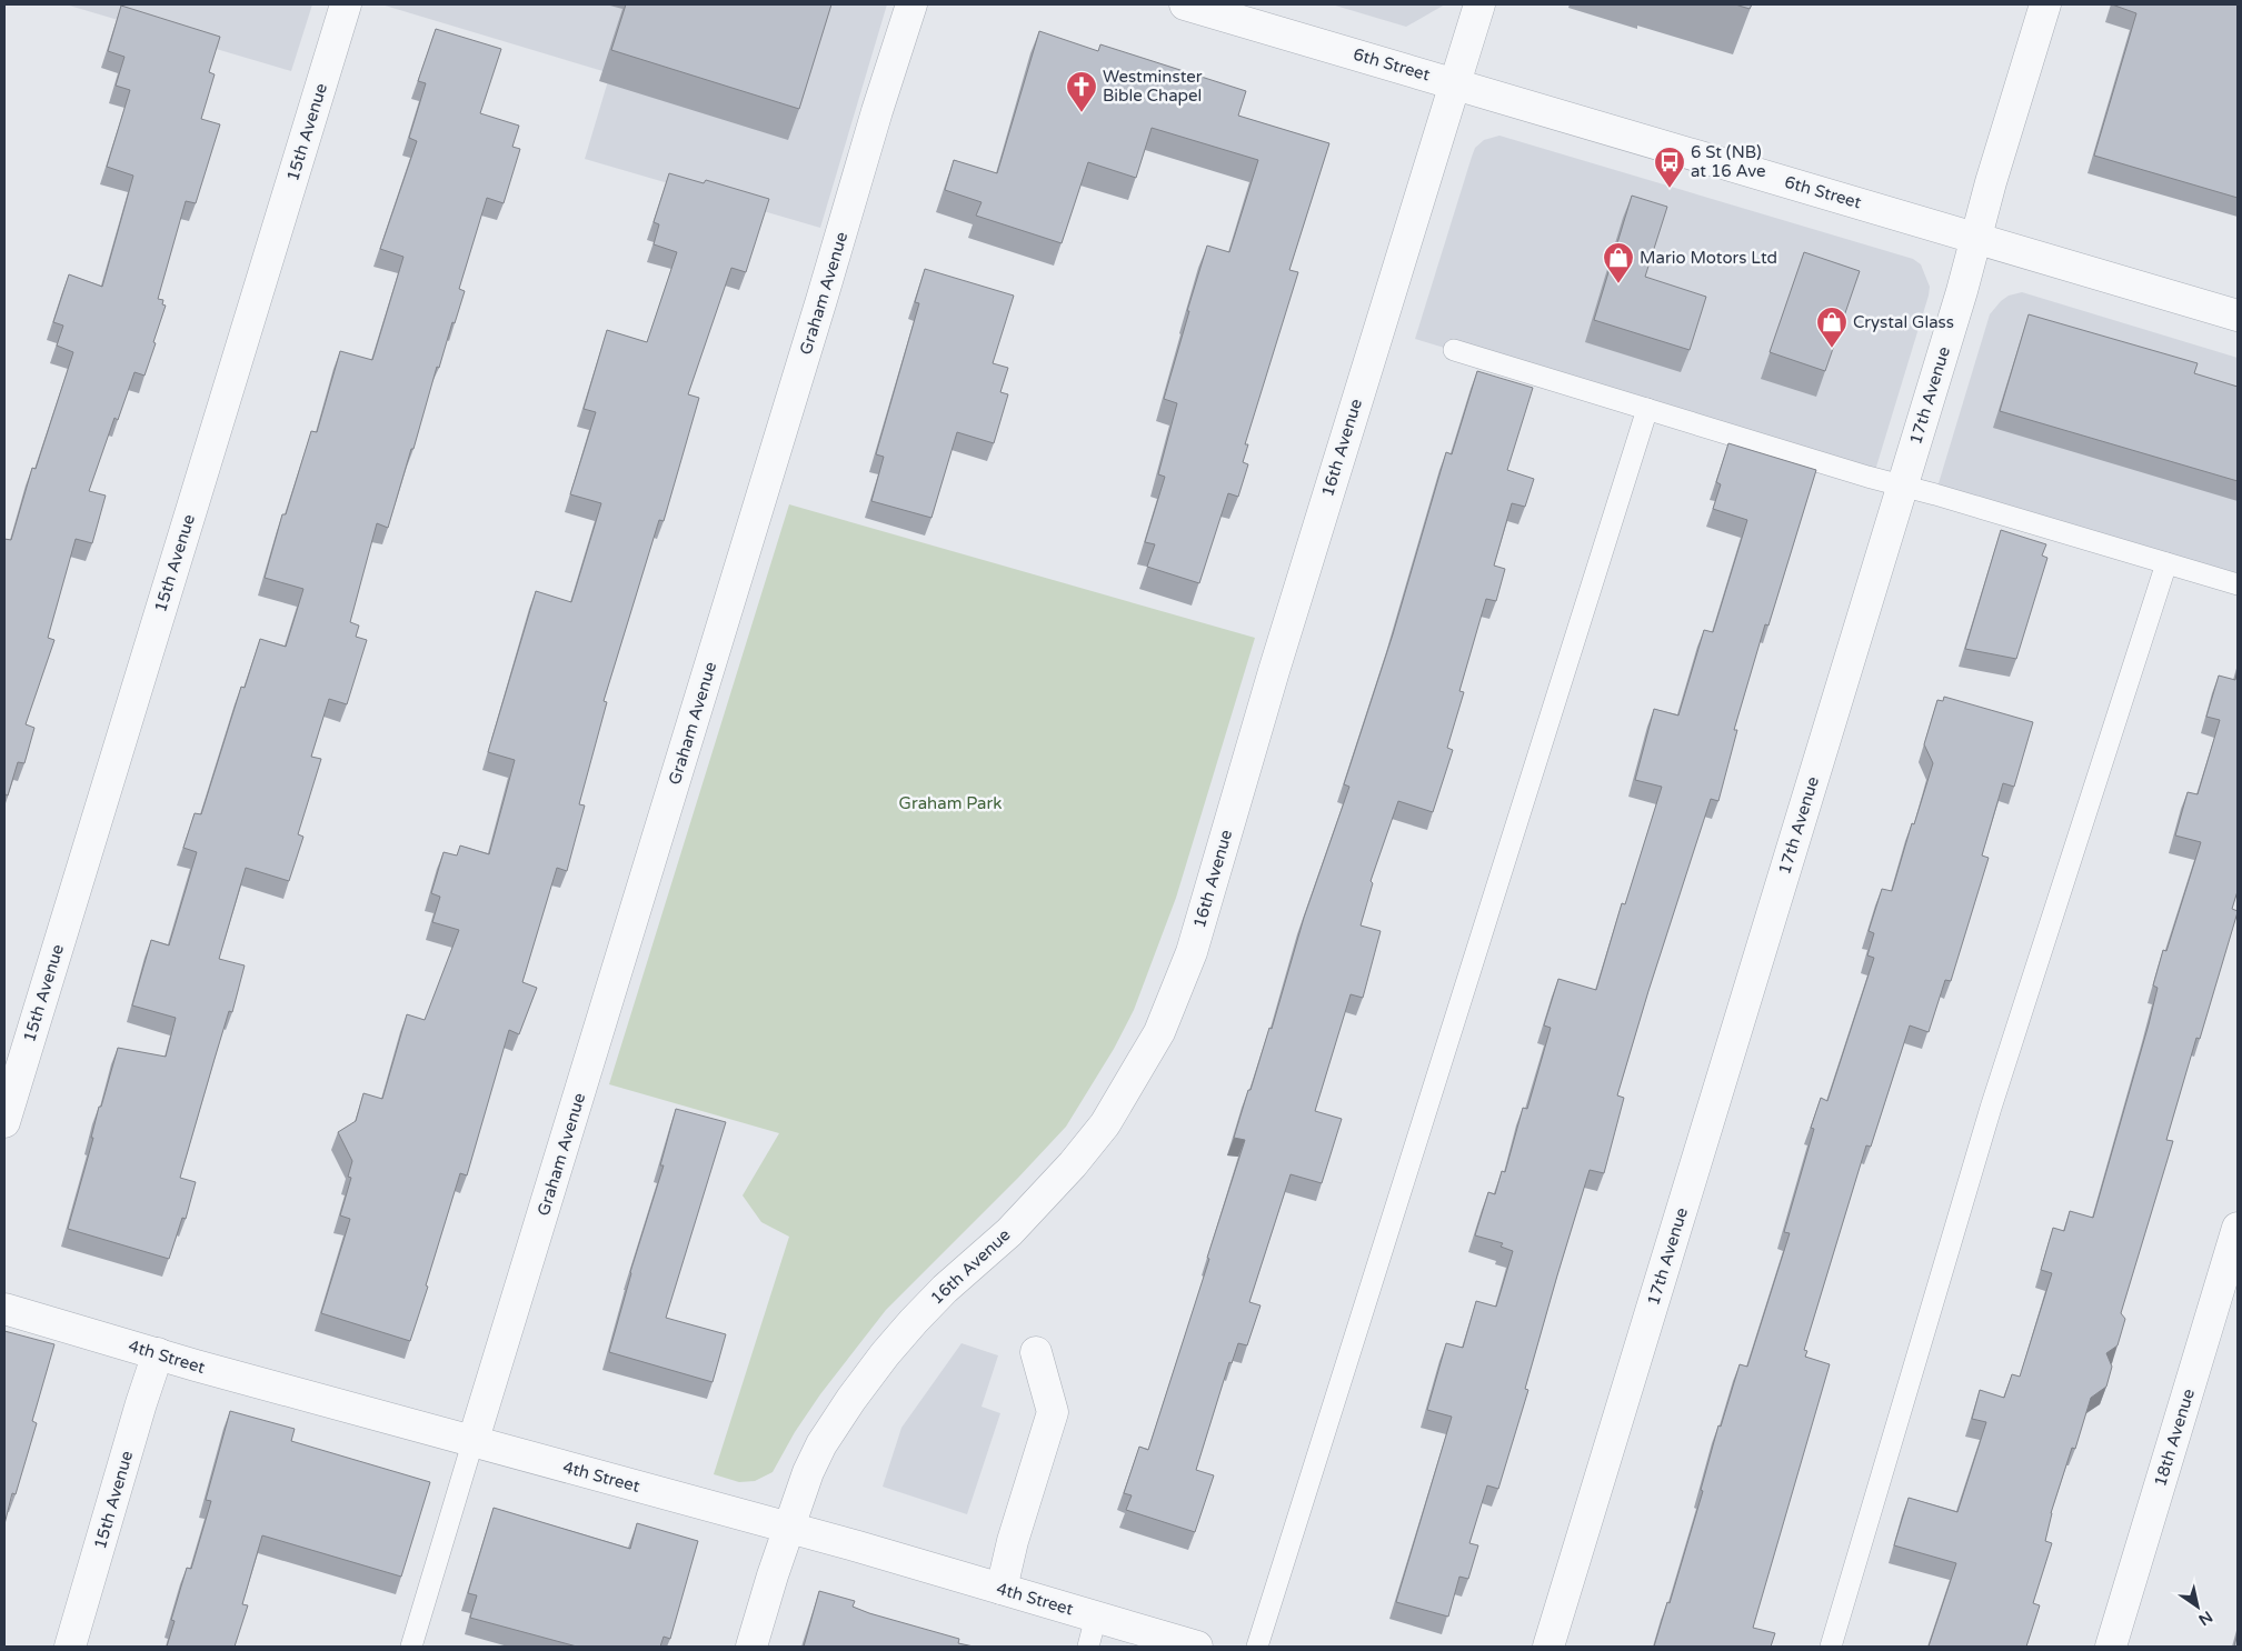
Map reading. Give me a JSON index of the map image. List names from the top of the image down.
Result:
{
  "streets": {
    "street": [
      "6th Street",
      "15th Avenue",
      "Graham Avenue",
      "17th Avenue",
      "16th Avenue",
      "4th Street",
      "18th Avenue"
    ]
  },
  "crossings": [
    ["6th Street", "17th Avenue"],
    ["6th Street", "16th Avenue"],
    ["15th Avenue", "4th Street"],
    ["Graham Avenue", "4th Street"],
    ["16th Avenue", "4th Street"]
  ],
  "parks": ["Graham Park"],
  "places": {
    "church": ["Westminster Bible Chapel"],
    "bus stop": ["6 St (NB) at 16 Ave"],
    "shop": ["Mario Motors Ltd", "Crystal Glass"]
  },
  "north": "bottom right"
}
